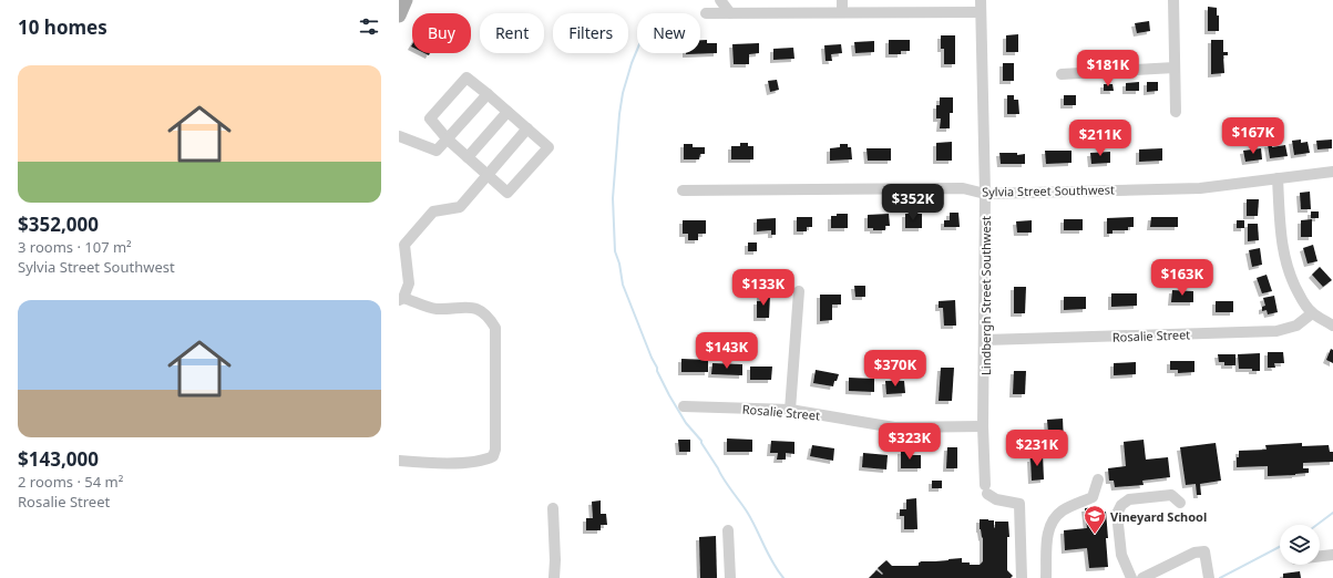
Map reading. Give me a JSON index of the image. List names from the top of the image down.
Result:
{
  "streets": {
    "street": ["Sylvia Street Southwest", "Lindbergh Street Southwest", "Rosalie Street"]
  },
  "crossings": [
    ["Sylvia Street Southwest", "Lindbergh Street Southwest"],
    ["Lindbergh Street Southwest", "Rosalie Street"]
  ],
  "places": {
    "school or university": ["Vineyard School"]
  },
  "page": {
    "heading": "10 homes",
    "chip": [
      "Buy",
      "Rent",
      "Filters",
      "New"
    ],
    "price": [
      "$181K",
      "$167K",
      "$211K",
      "$352K",
      "$163K",
      "$133K",
      "$143K",
      "$370K",
      "$323K",
      "$231K"
    ],
    "list": [
      {
        "name": "$352,000",
        "note": "3 rooms · 107 m² · Sylvia Street Southwest"
      },
      {
        "name": "$143,000",
        "note": "2 rooms · 54 m² · Rosalie Street"
      }
    ]
  }
}
